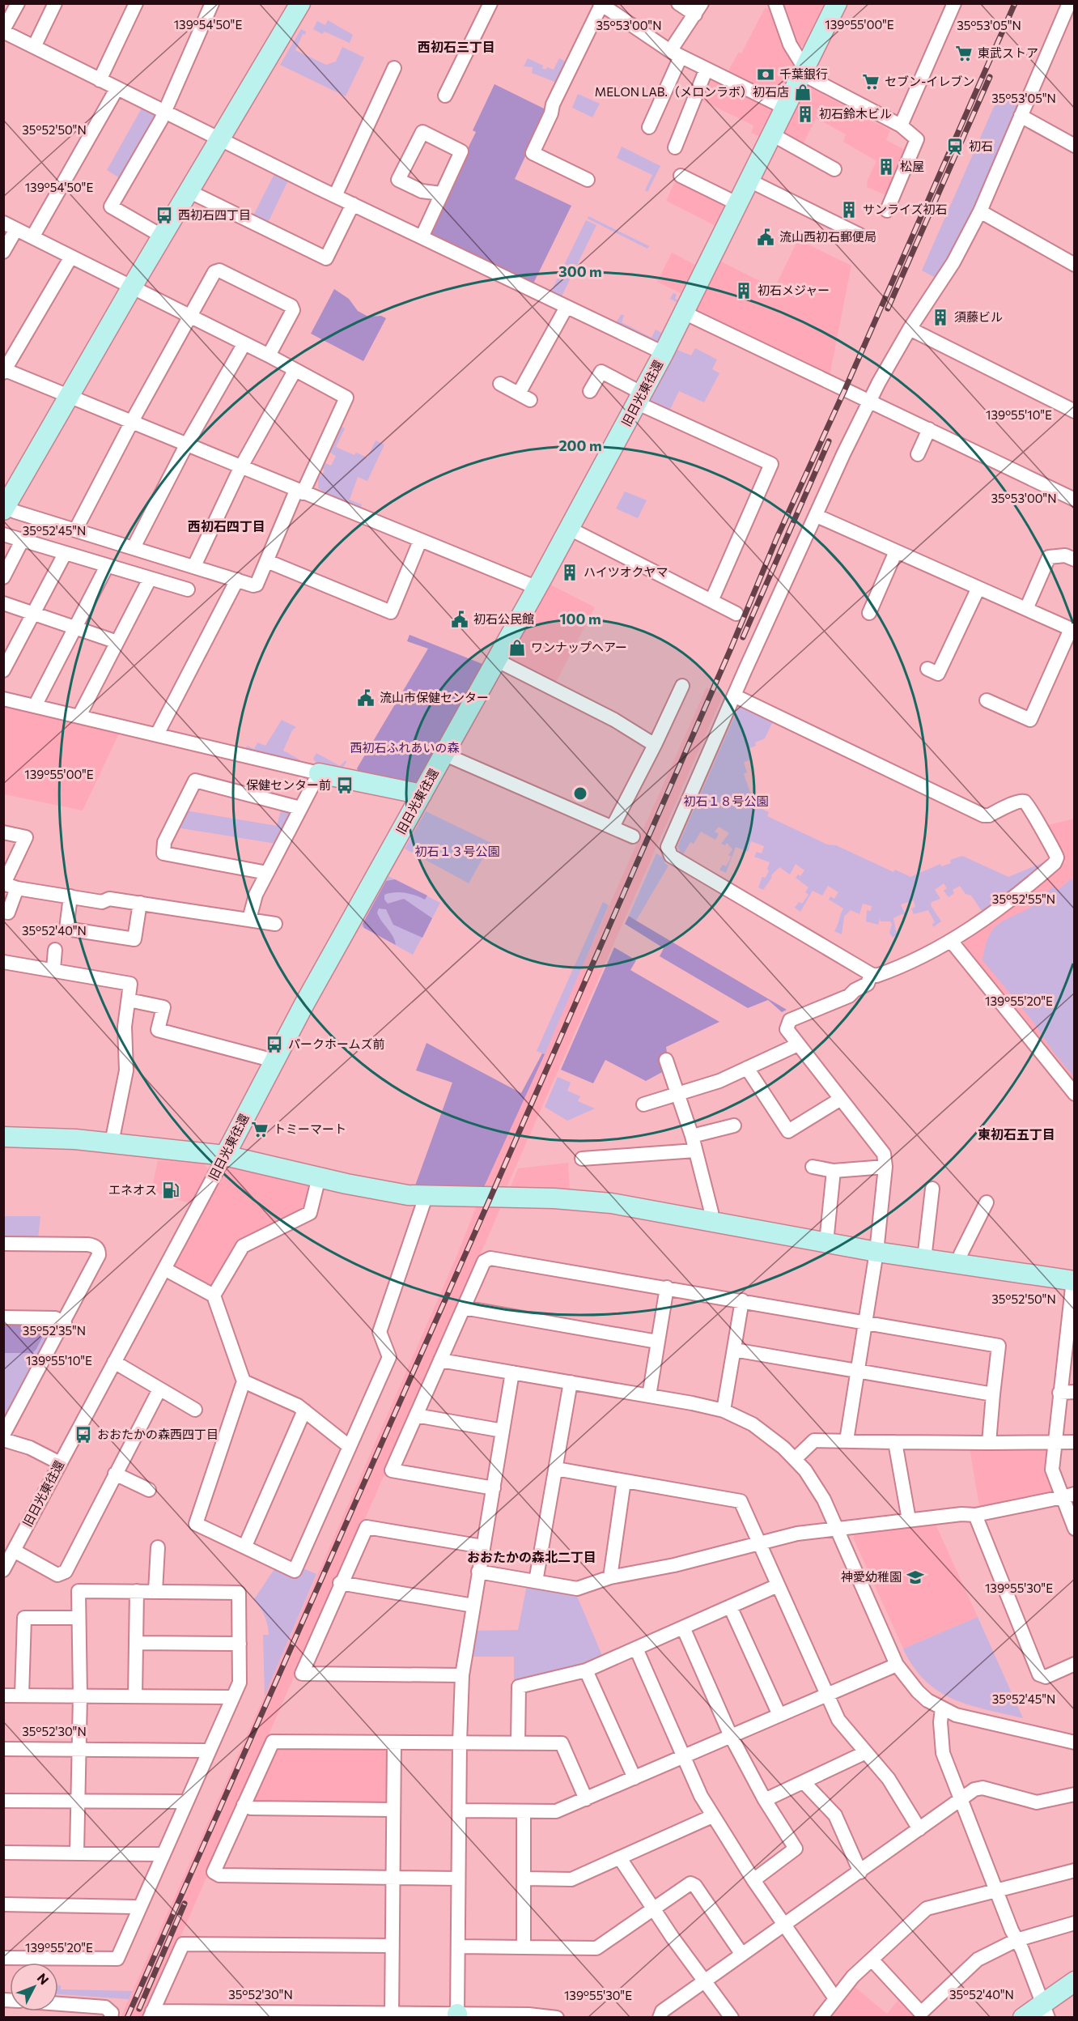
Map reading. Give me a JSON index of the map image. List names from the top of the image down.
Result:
{
  "streets": {
    "street": ["旧日光東往還"]
  },
  "districts": [
    "西初石三丁目",
    "西初石四丁目",
    "東初石五丁目",
    "おおたかの森北二丁目"
  ],
  "parks": ["西初石ふれあいの森", "初石１８号公園", "初石１３号公園"],
  "places": {
    "supermarket": ["東武ストア", "セブン-イレブン", "トミーマート"],
    "bank": ["千葉銀行"],
    "shop": ["MELON LAB.（メロンラボ）初石店", "ワンナップヘアー"],
    "building": [
      "初石鈴木ビル",
      "松屋",
      "サンライズ初石",
      "初石メジャー",
      "須藤ビル",
      "ハイツオクヤマ"
    ],
    "station": ["初石"],
    "bus stop": [
      "西初石四丁目",
      "保健センター前",
      "パークホームズ前",
      "おおたかの森西四丁目"
    ],
    "public building": ["流山西初石郵便局", "初石公民館", "流山市保健センター"],
    "fuel station": ["エネオス"],
    "school or university": ["神愛幼稚園"]
  },
  "north": "top right",
  "coordinates": [
    "139°54'50\"E",
    "139°55'00\"E",
    "35°53'00\"N",
    "35°53'05\"N",
    "35°52'50\"N",
    "139°55'10\"E",
    "35°52'45\"N",
    "35°52'55\"N",
    "35°52'40\"N",
    "139°55'20\"E",
    "35°52'35\"N",
    "139°55'30\"E",
    "35°52'30\"N"
  ],
  "rings": ["300 m", "200 m", "100 m"]
}
